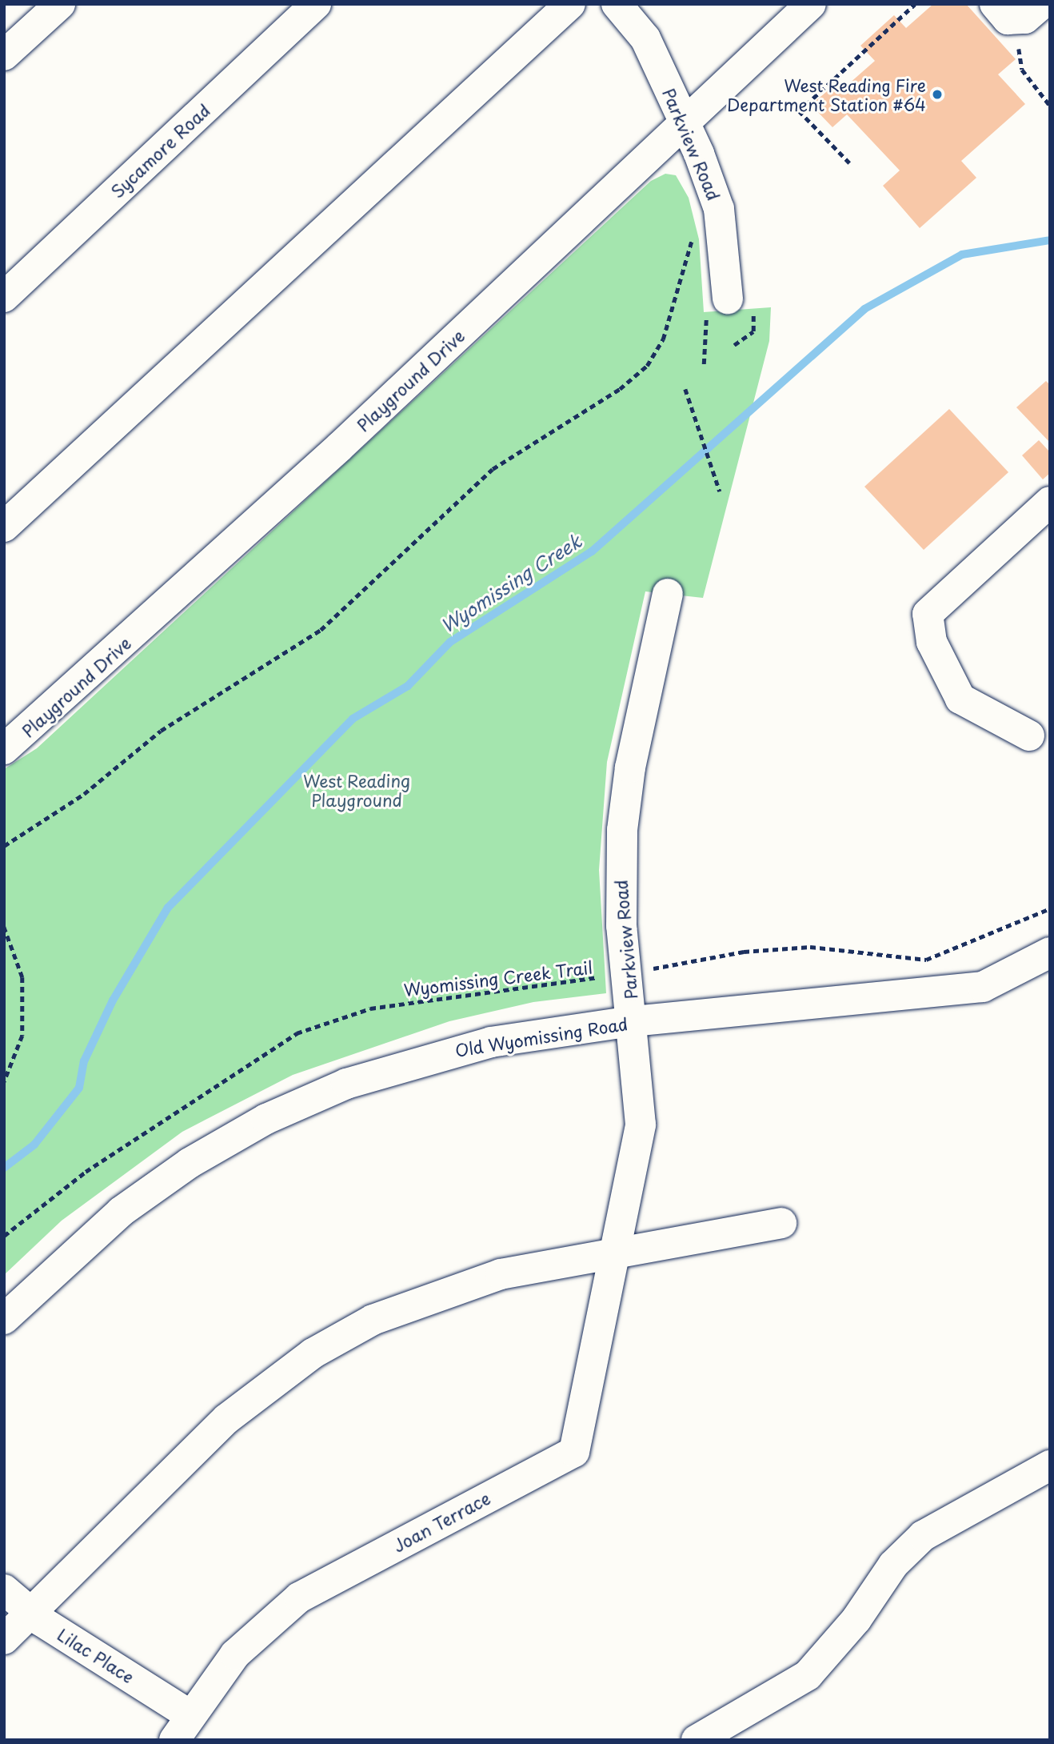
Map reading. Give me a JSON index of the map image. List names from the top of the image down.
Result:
{
  "streets": {
    "street": [
      "Parkview Road",
      "Sycamore Road",
      "Playground Drive",
      "Old Wyomissing Road",
      "Joan Terrace",
      "Lilac Place"
    ],
    "path": ["Wyomissing Creek Trail"]
  },
  "crossings": [
    ["Parkview Road", "Playground Drive"],
    ["Parkview Road", "Wyomissing Creek Trail"],
    ["Parkview Road", "Old Wyomissing Road"],
    ["Parkview Road", "Joan Terrace"],
    ["Joan Terrace", "Lilac Place"]
  ],
  "water": ["Wyomissing Creek"],
  "parks": ["West Reading Playground"],
  "places": ["West Reading Fire Department Station #64"]
}
